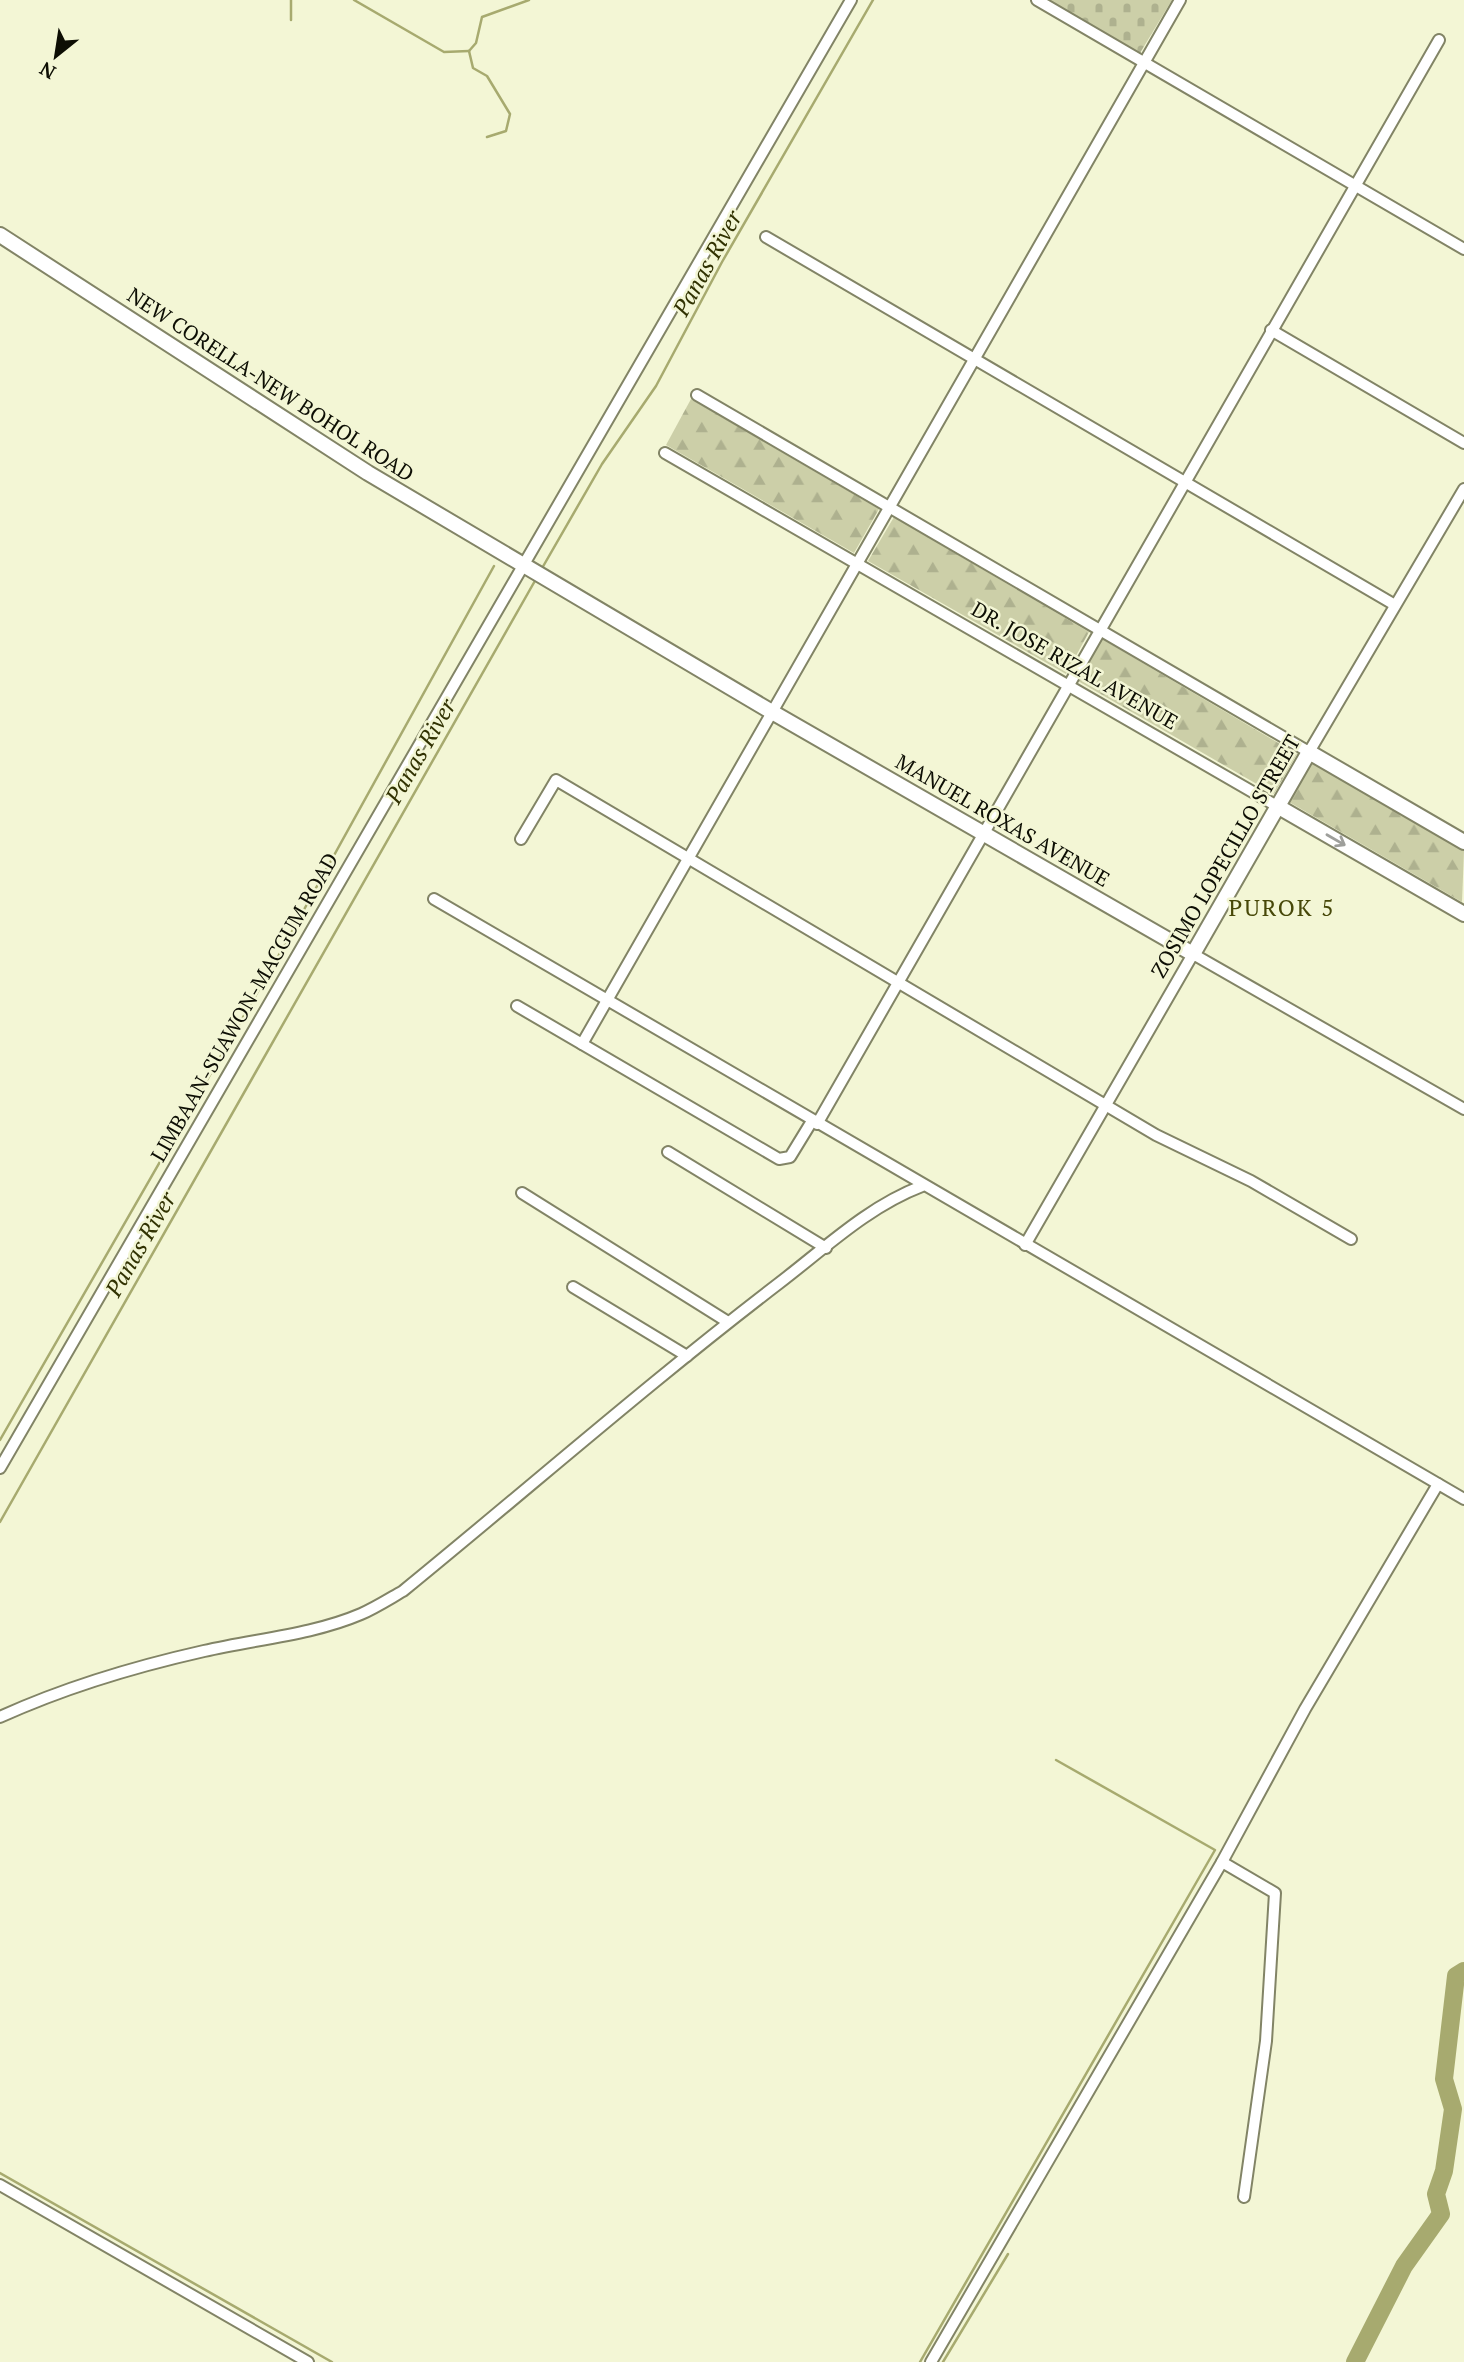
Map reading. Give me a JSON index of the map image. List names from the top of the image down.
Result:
{
  "streets": {
    "main road": [
      "NEW CORELLA-NEW BOHOL ROAD",
      "DR. JOSE RIZAL AVENUE",
      "MANUEL ROXAS AVENUE",
      "ZOSIMO LOPECILLO STREET"
    ],
    "street": ["LIMBAAN-SUAWON-MACGUM ROAD"]
  },
  "crossings": [
    ["NEW CORELLA-NEW BOHOL ROAD", "MANUEL ROXAS AVENUE"],
    ["NEW CORELLA-NEW BOHOL ROAD", "LIMBAAN-SUAWON-MACGUM ROAD"],
    ["DR. JOSE RIZAL AVENUE", "ZOSIMO LOPECILLO STREET"],
    ["MANUEL ROXAS AVENUE", "ZOSIMO LOPECILLO STREET"],
    ["MANUEL ROXAS AVENUE", "LIMBAAN-SUAWON-MACGUM ROAD"]
  ],
  "districts": ["PUROK 5"],
  "water": ["Panas River"],
  "north": "bottom left"
}
